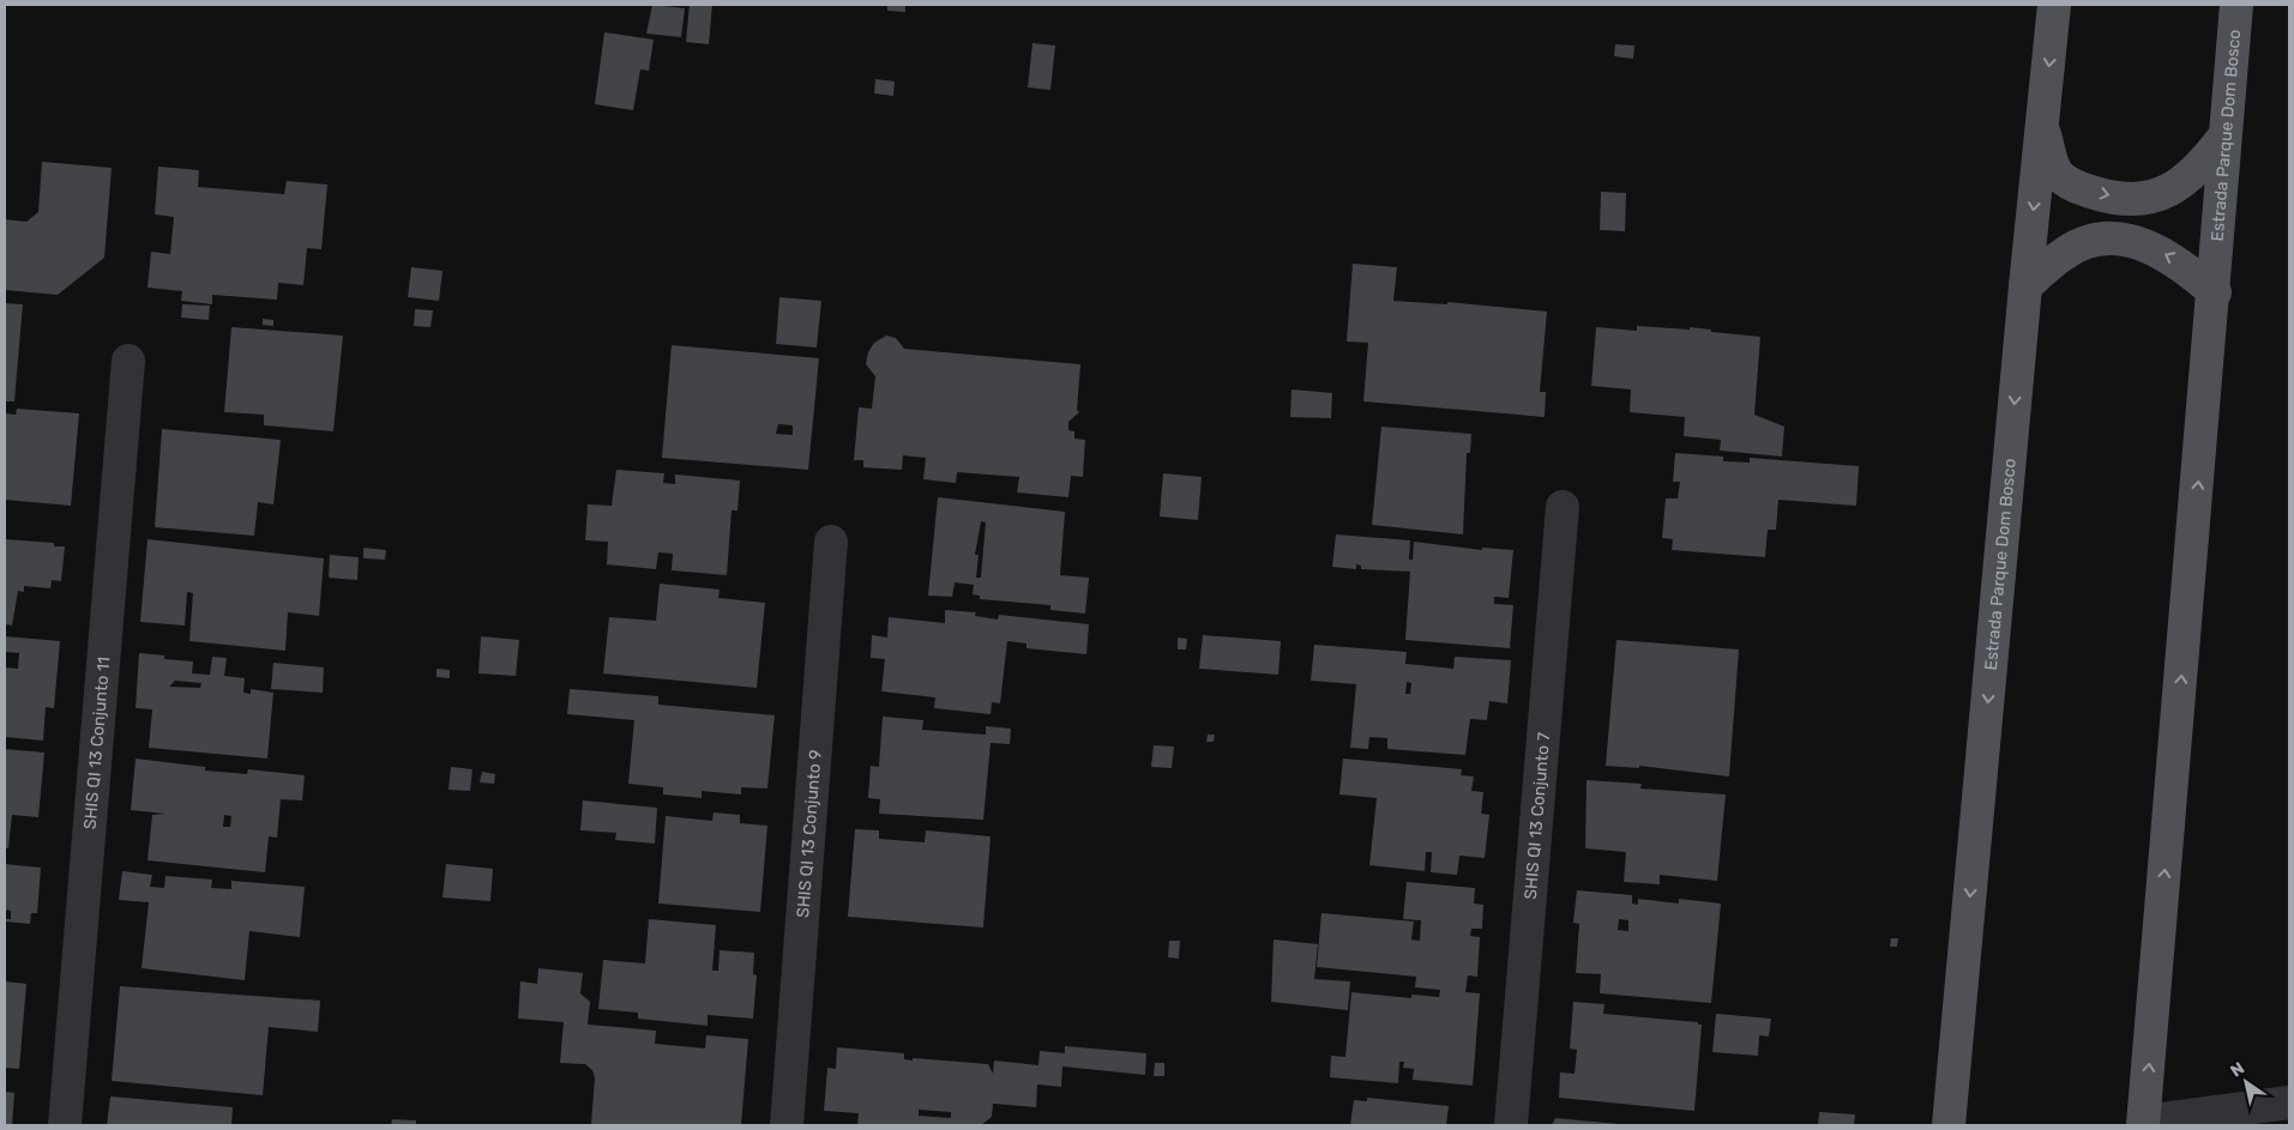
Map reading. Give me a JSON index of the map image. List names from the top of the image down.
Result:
{
  "streets": {
    "main road": ["Estrada Parque Dom Bosco"],
    "street": ["SHIS QI 13 Conjunto 11", "SHIS QI 13 Conjunto 7", "SHIS QI 13 Conjunto 9"]
  },
  "north": "top left"
}
